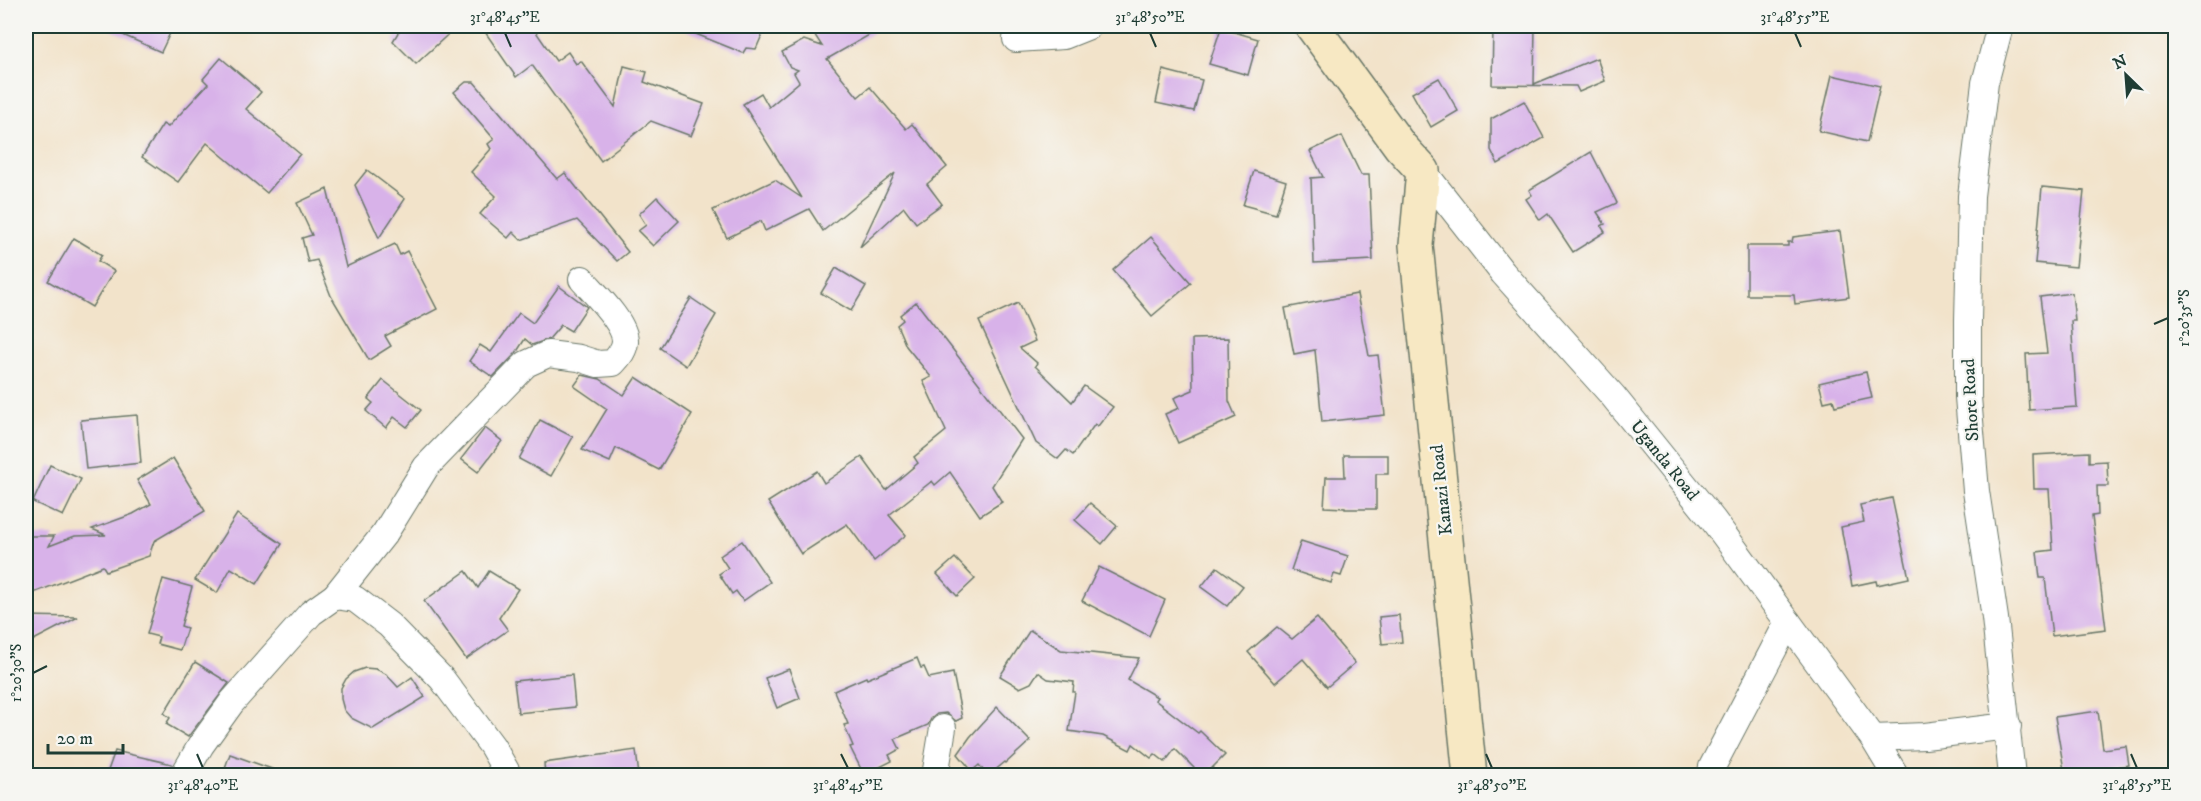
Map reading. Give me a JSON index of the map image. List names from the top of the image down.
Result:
{
  "streets": {
    "main road": ["Uganda Road", "Kanazi Road"],
    "street": ["Shore Road"]
  },
  "crossings": [
    ["Uganda Road", "Kanazi Road"]
  ],
  "scale_bar": "20 m",
  "north": "top left",
  "coordinates": [
    "31°48'45\"E",
    "31°48'50\"E",
    "31°48'55\"E",
    "1°20'35\"S",
    "1°20'30\"S",
    "31°48'40\"E"
  ]
}
